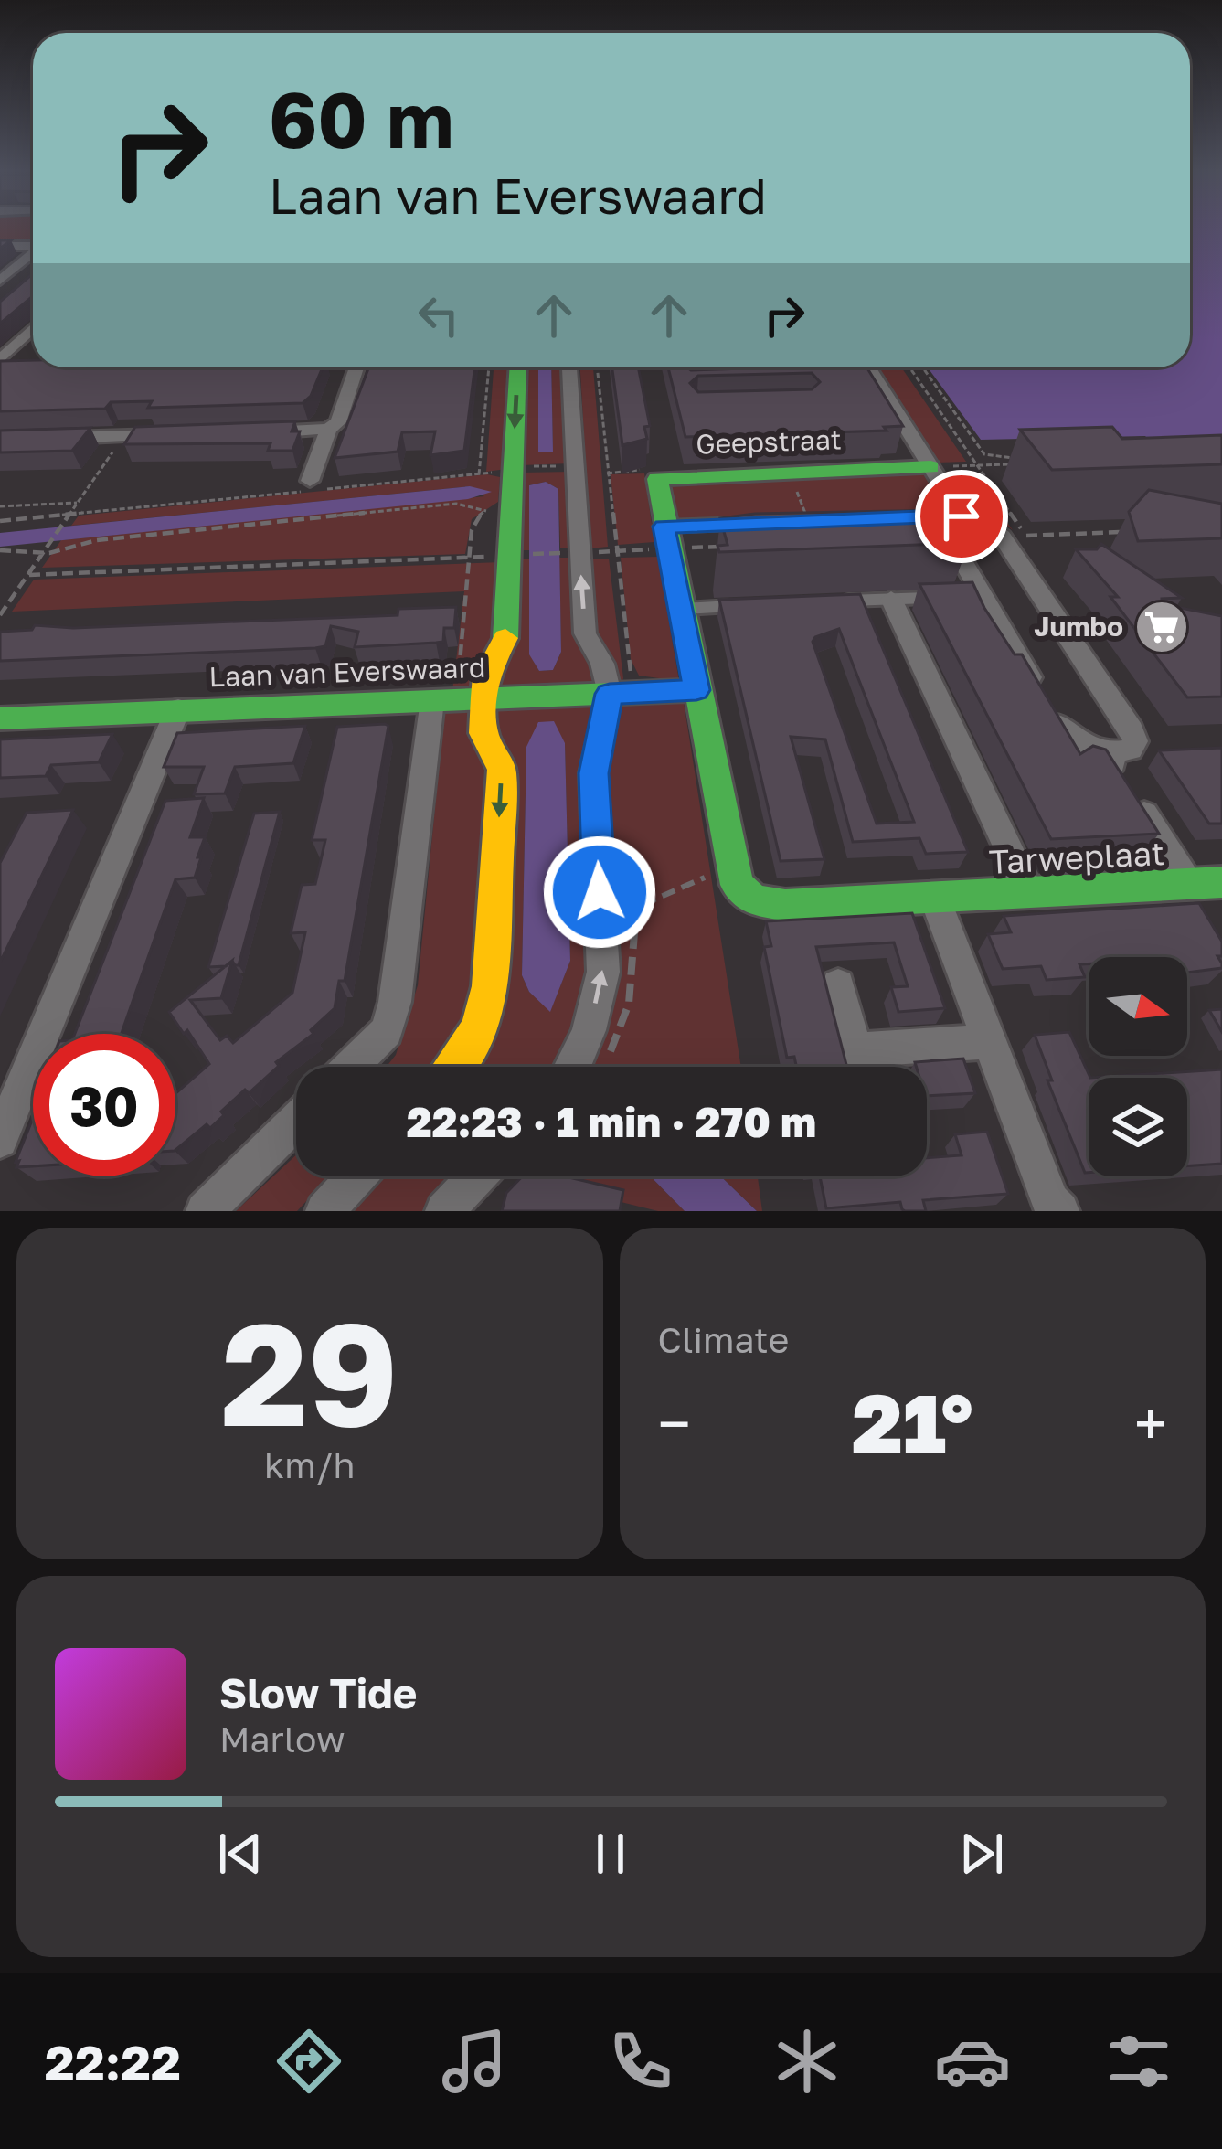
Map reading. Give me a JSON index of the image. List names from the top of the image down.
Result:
{
  "streets": {
    "street": ["Geepstraat", "Laan van Everswaard", "Tarweplaat"]
  },
  "places": {
    "supermarket": ["Jumbo"]
  },
  "north": "right",
  "page": {
    "turn": ["60 m", "Laan van Everswaard"],
    "limit": "30",
    "trip": "22:23 · 1 min · 270 m",
    "tile": [
      ["29", "km/h"],
      "Climate"
    ],
    "heat": ["−", "21°", "+"],
    "song": ["Slow Tide", "Marlow"],
    "tabs": "22:22"
  }
}
